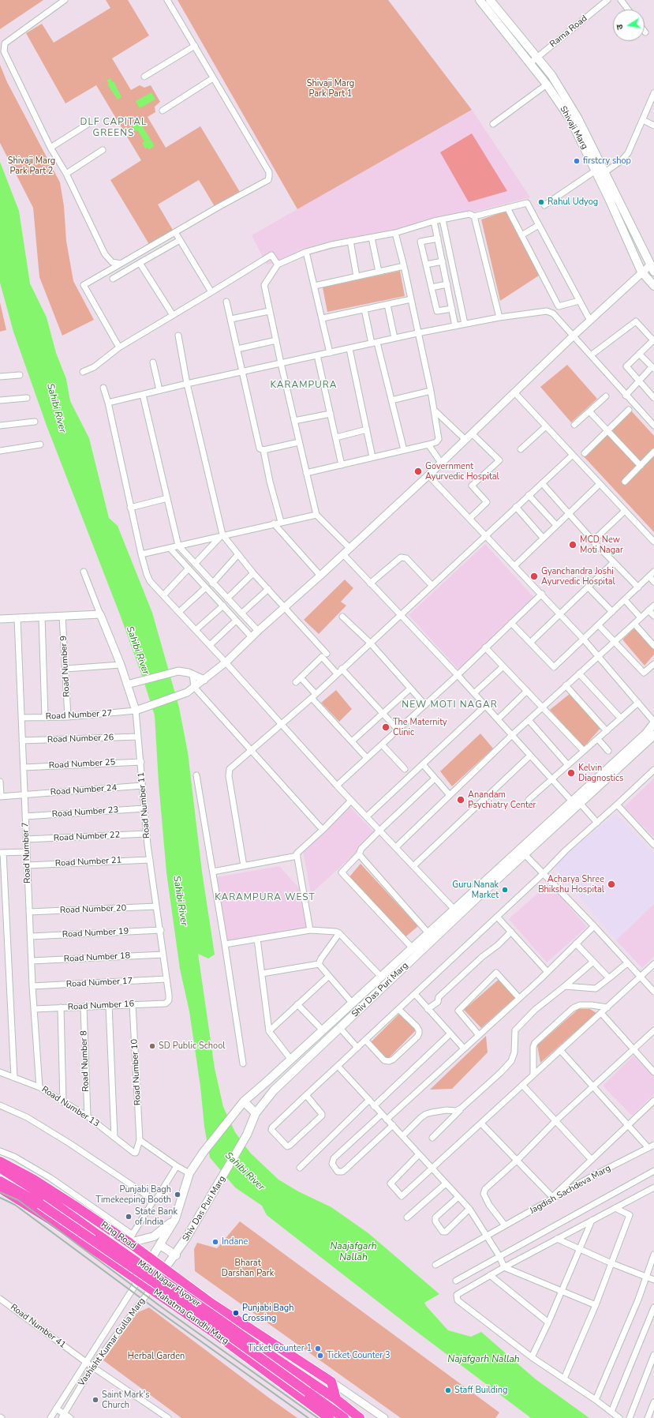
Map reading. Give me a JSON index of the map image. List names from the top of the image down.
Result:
{
  "streets": {
    "main road": [
      "Shivaji Marg",
      "Shiv Das Puri Marg",
      "Ring Road",
      "Moti Nagar Flyover",
      "Mahatma Gandhi Marg"
    ],
    "street": [
      "Rama Road",
      "Road Number 9",
      "Road Number 27",
      "Road Number 26",
      "Road Number 25",
      "Road Number 24",
      "Road Number 11",
      "Road Number 23",
      "Road Number 22",
      "Road Number 7",
      "Road Number 21",
      "Road Number 20",
      "Road Number 19",
      "Road Number 18",
      "Road Number 17",
      "Road Number 16",
      "Road Number 8",
      "Road Number 10",
      "Road Number 13",
      "Jagdish Sachdeva Marg",
      "Road Number 41",
      "Vashisht Kumar Gulla Marg"
    ]
  },
  "crossings": [
    ["Rama Road", "Shivaji Marg"],
    ["Road Number 9", "Road Number 27"],
    ["Road Number 27", "Road Number 11"],
    ["Road Number 27", "Road Number 7"],
    ["Road Number 26", "Road Number 11"],
    ["Road Number 26", "Road Number 7"],
    ["Road Number 25", "Road Number 11"],
    ["Road Number 25", "Road Number 7"],
    ["Road Number 24", "Road Number 11"],
    ["Road Number 24", "Road Number 7"],
    ["Road Number 11", "Road Number 23"],
    ["Road Number 11", "Road Number 22"],
    ["Road Number 11", "Road Number 21"],
    ["Road Number 11", "Road Number 20"],
    ["Road Number 11", "Road Number 19"],
    ["Road Number 11", "Road Number 18"],
    ["Road Number 11", "Road Number 17"],
    ["Road Number 11", "Road Number 16"],
    ["Road Number 23", "Road Number 7"],
    ["Road Number 22", "Road Number 7"],
    ["Road Number 7", "Road Number 21"],
    ["Road Number 7", "Road Number 20"],
    ["Road Number 7", "Road Number 19"],
    ["Road Number 7", "Road Number 18"],
    ["Road Number 7", "Road Number 17"],
    ["Road Number 7", "Road Number 16"],
    ["Road Number 7", "Road Number 13"],
    ["Shiv Das Puri Marg", "Ring Road"],
    ["Shiv Das Puri Marg", "Mahatma Gandhi Marg"],
    ["Shiv Das Puri Marg", "Vashisht Kumar Gulla Marg"],
    ["Road Number 16", "Road Number 8"],
    ["Road Number 16", "Road Number 10"],
    ["Road Number 8", "Road Number 13"],
    ["Road Number 10", "Road Number 13"],
    ["Ring Road", "Moti Nagar Flyover"],
    ["Mahatma Gandhi Marg", "Vashisht Kumar Gulla Marg"],
    ["Road Number 41", "Vashisht Kumar Gulla Marg"]
  ],
  "districts": [
    "DLF CAPITAL GREENS",
    "KARAMPURA",
    "NEW MOTI NAGAR",
    "KARAMPURA WEST"
  ],
  "water": ["Sahibi River", "Naajafgarh Nallah", "Najafgarh Nallah"],
  "parks": [
    "Shivaji Marg Park Part 1",
    "Shivaji Marg Park Part 2",
    "Bharat Darshan Park",
    "Herbal Garden"
  ],
  "places": [
    "firstcry shop",
    "Rahul Udyog",
    "Government Ayurvedic Hospital",
    "MCD New Moti Nagar",
    "Gyanchandra Joshi Ayurvedic Hospital",
    "The Maternity Clinic",
    "Kelvin Diagnostics",
    "Anandam Psychiatry Center",
    "Acharya Shree Bhikshu Hospital",
    "Guru Nanak Market",
    "SD Public School",
    "Punjabi Bagh Timekeeping Booth",
    "State Bank of India",
    "Indane",
    "Punjabi Bagh Crossing",
    "Ticket Counter 1",
    "Ticket Counter 3",
    "Staff Building",
    "Saint Mark's Church"
  ],
  "north": "left"
}
